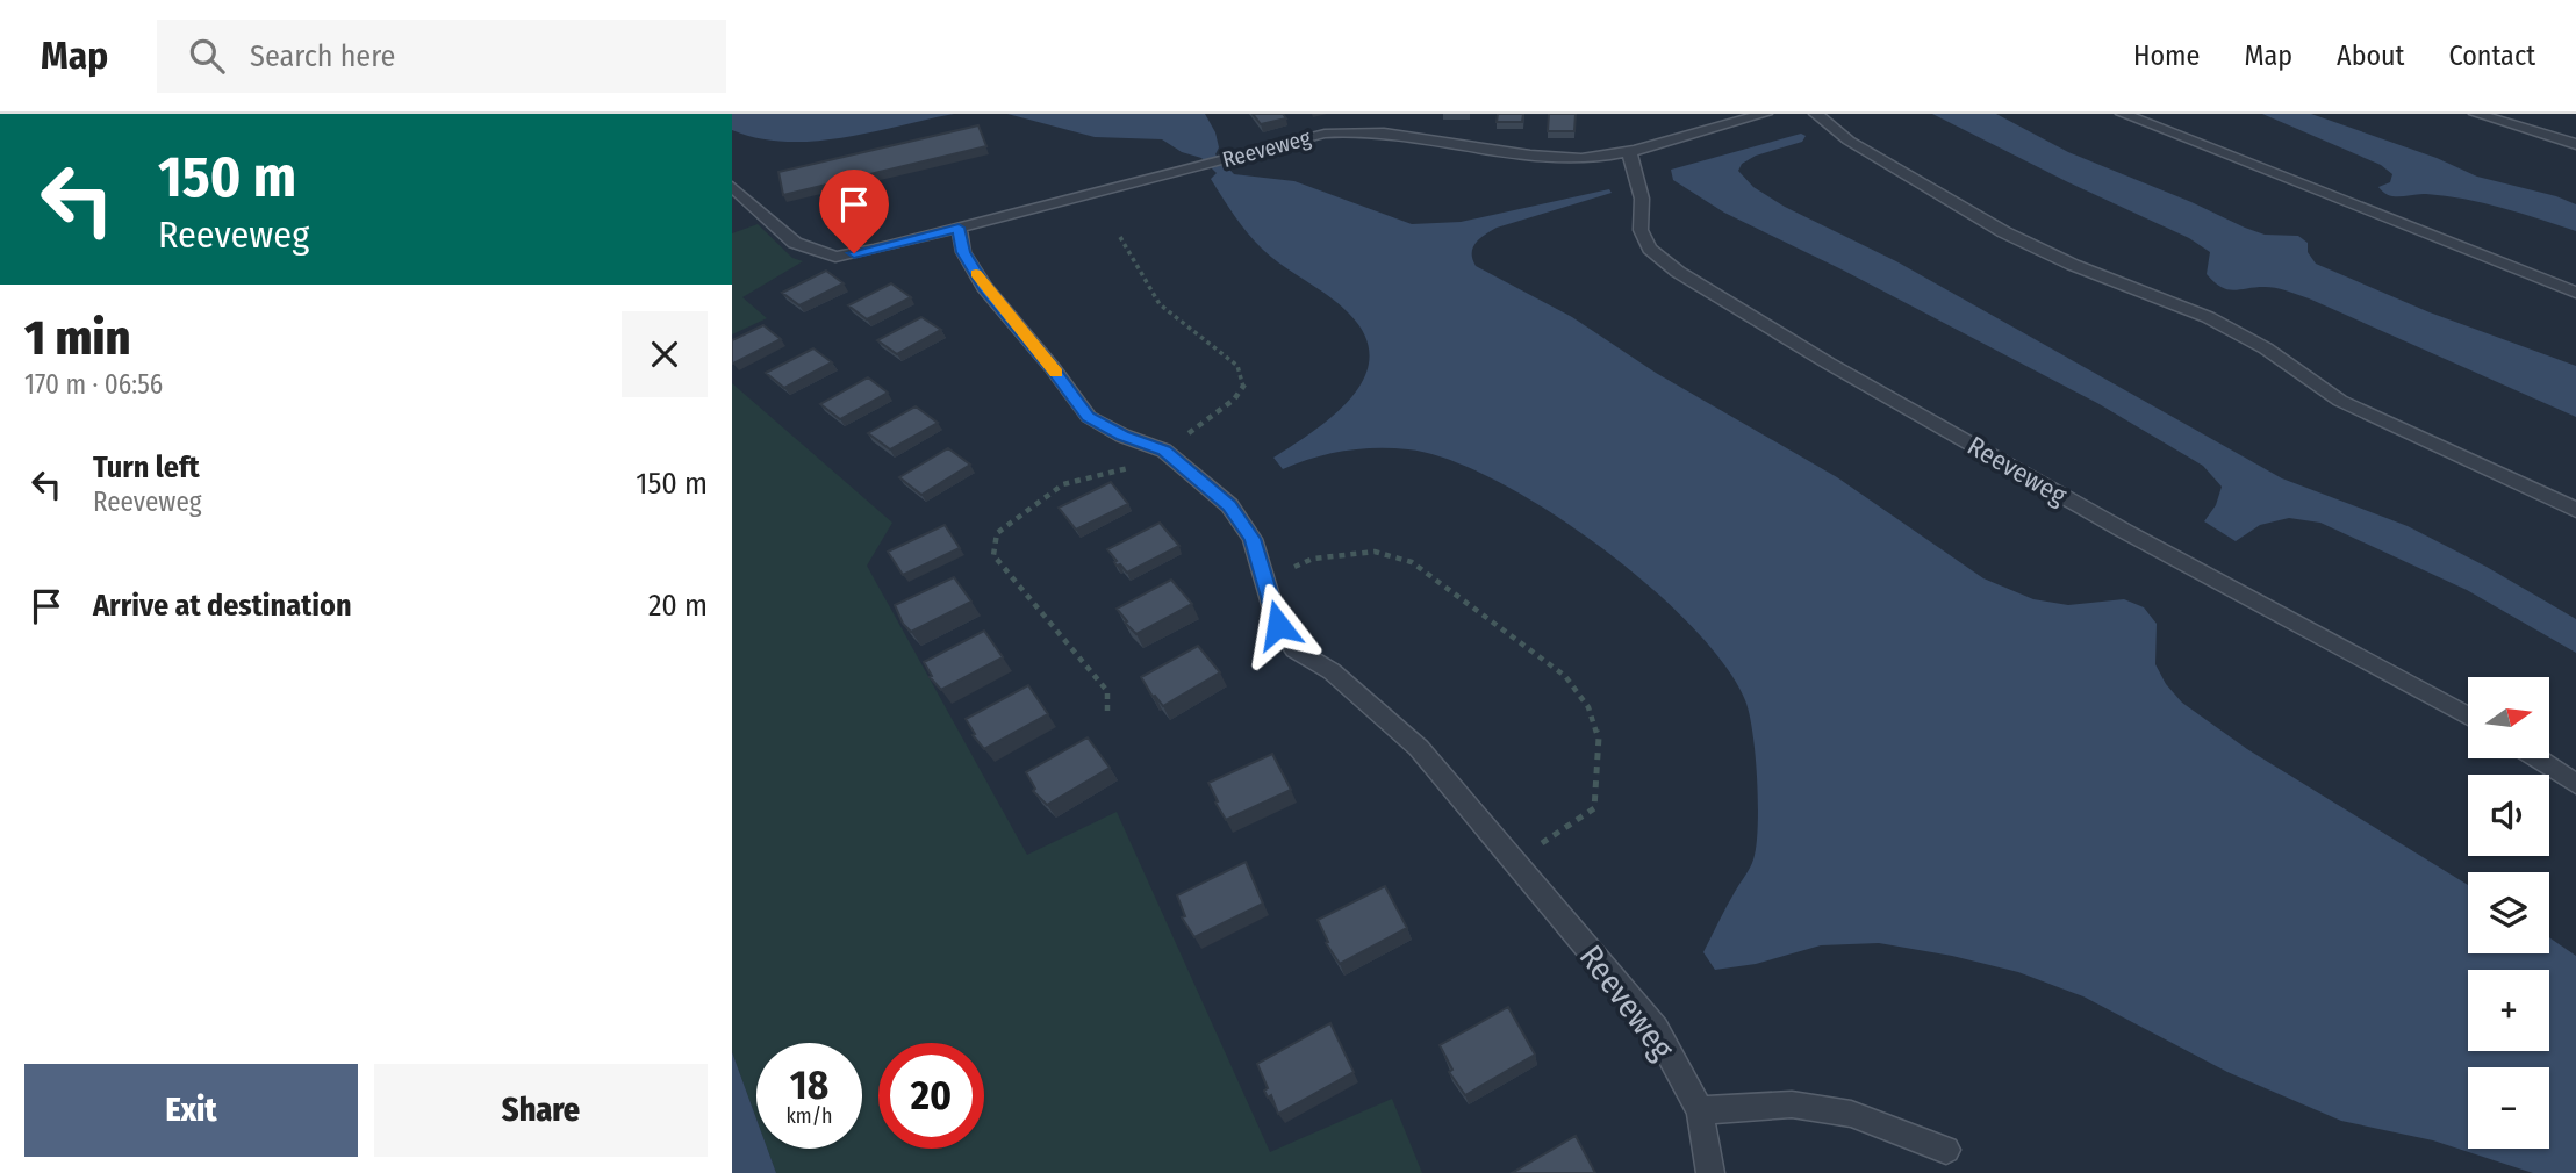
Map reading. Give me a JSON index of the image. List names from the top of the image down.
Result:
{
  "streets": {
    "lane": ["Reeveweg"]
  },
  "north": "right",
  "page": {
    "header": "Map",
    "search": "Search here",
    "nav": [
      "Home",
      "Map",
      "About",
      "Contact"
    ],
    "turn": ["150 m", "Reeveweg"],
    "heading": ["1 min", "170 m · 06:56"],
    "list": [
      {
        "name": "Turn left",
        "note": "Reeveweg",
        "value": "150 m"
      },
      {
        "name": "Arrive at destination",
        "value": "20 m"
      }
    ],
    "map_buttons": ["+", "−"],
    "speed": "18 km/h",
    "limit": "20",
    "buttons": ["Exit", "Share"]
  }
}
